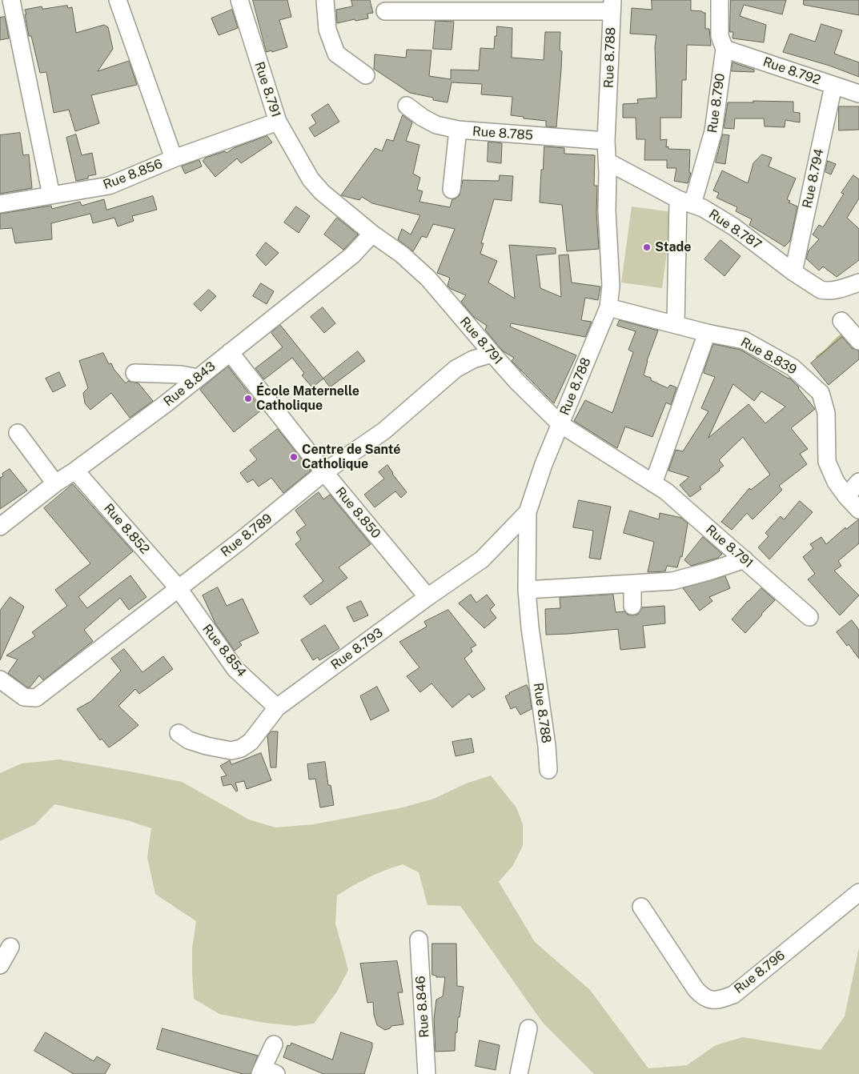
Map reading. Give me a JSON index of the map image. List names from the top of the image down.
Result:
{
  "streets": {
    "street": [
      "Rue 8.788",
      "Rue 8.792",
      "Rue 8.791",
      "Rue 8.790",
      "Rue 8.785",
      "Rue 8.856",
      "Rue 8.794",
      "Rue 8.787",
      "Rue 8.839",
      "Rue 8.843",
      "Rue 8.850",
      "Rue 8.852",
      "Rue 8.789",
      "Rue 8.793",
      "Rue 8.854",
      "Rue 8.796",
      "Rue 8.846"
    ]
  },
  "crossings": [
    ["Rue 8.788", "Rue 8.791"],
    ["Rue 8.788", "Rue 8.785"],
    ["Rue 8.788", "Rue 8.787"],
    ["Rue 8.788", "Rue 8.839"],
    ["Rue 8.788", "Rue 8.793"],
    ["Rue 8.792", "Rue 8.790"],
    ["Rue 8.792", "Rue 8.794"],
    ["Rue 8.791", "Rue 8.843"],
    ["Rue 8.791", "Rue 8.789"],
    ["Rue 8.790", "Rue 8.787"],
    ["Rue 8.790", "Rue 8.839"],
    ["Rue 8.794", "Rue 8.787"],
    ["Rue 8.843", "Rue 8.850"],
    ["Rue 8.843", "Rue 8.852"],
    ["Rue 8.850", "Rue 8.789"],
    ["Rue 8.850", "Rue 8.793"],
    ["Rue 8.852", "Rue 8.789"],
    ["Rue 8.852", "Rue 8.854"],
    ["Rue 8.789", "Rue 8.854"],
    ["Rue 8.793", "Rue 8.854"]
  ],
  "places": ["Stade", "École Maternelle Catholique", "Centre de Santé Catholique"]
}
